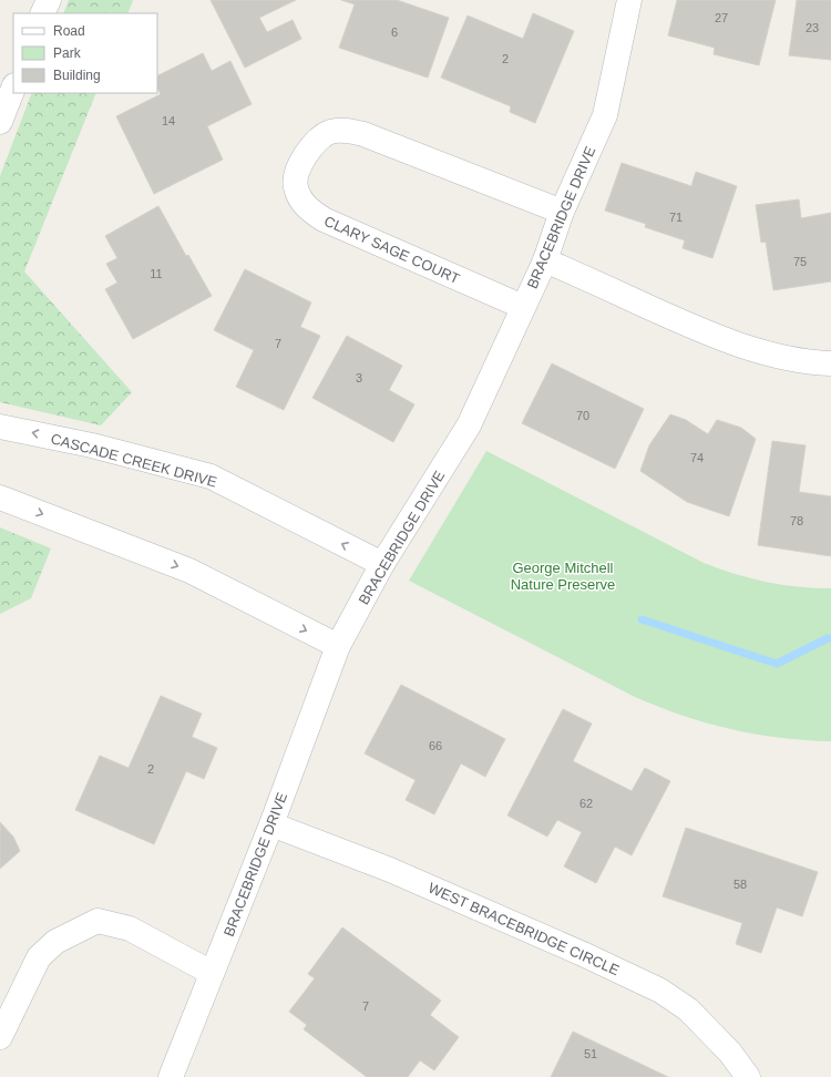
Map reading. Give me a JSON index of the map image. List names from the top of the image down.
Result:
{
  "streets": {
    "street": [
      "BRACEBRIDGE DRIVE",
      "CLARY SAGE COURT",
      "CASCADE CREEK DRIVE",
      "WEST BRACEBRIDGE CIRCLE"
    ]
  },
  "crossings": [
    ["BRACEBRIDGE DRIVE", "CLARY SAGE COURT"],
    ["BRACEBRIDGE DRIVE", "CASCADE CREEK DRIVE"],
    ["BRACEBRIDGE DRIVE", "WEST BRACEBRIDGE CIRCLE"]
  ],
  "parks": ["George Mitchell Nature Preserve"],
  "house_numbers": [
    "27",
    "23",
    "6",
    "2",
    "14",
    "71",
    "75",
    "11",
    "7",
    "3",
    "70",
    "74",
    "78",
    "66",
    "2",
    "62",
    "58",
    "7",
    "51"
  ],
  "legend": ["Road", "Park", "Building"]
}
